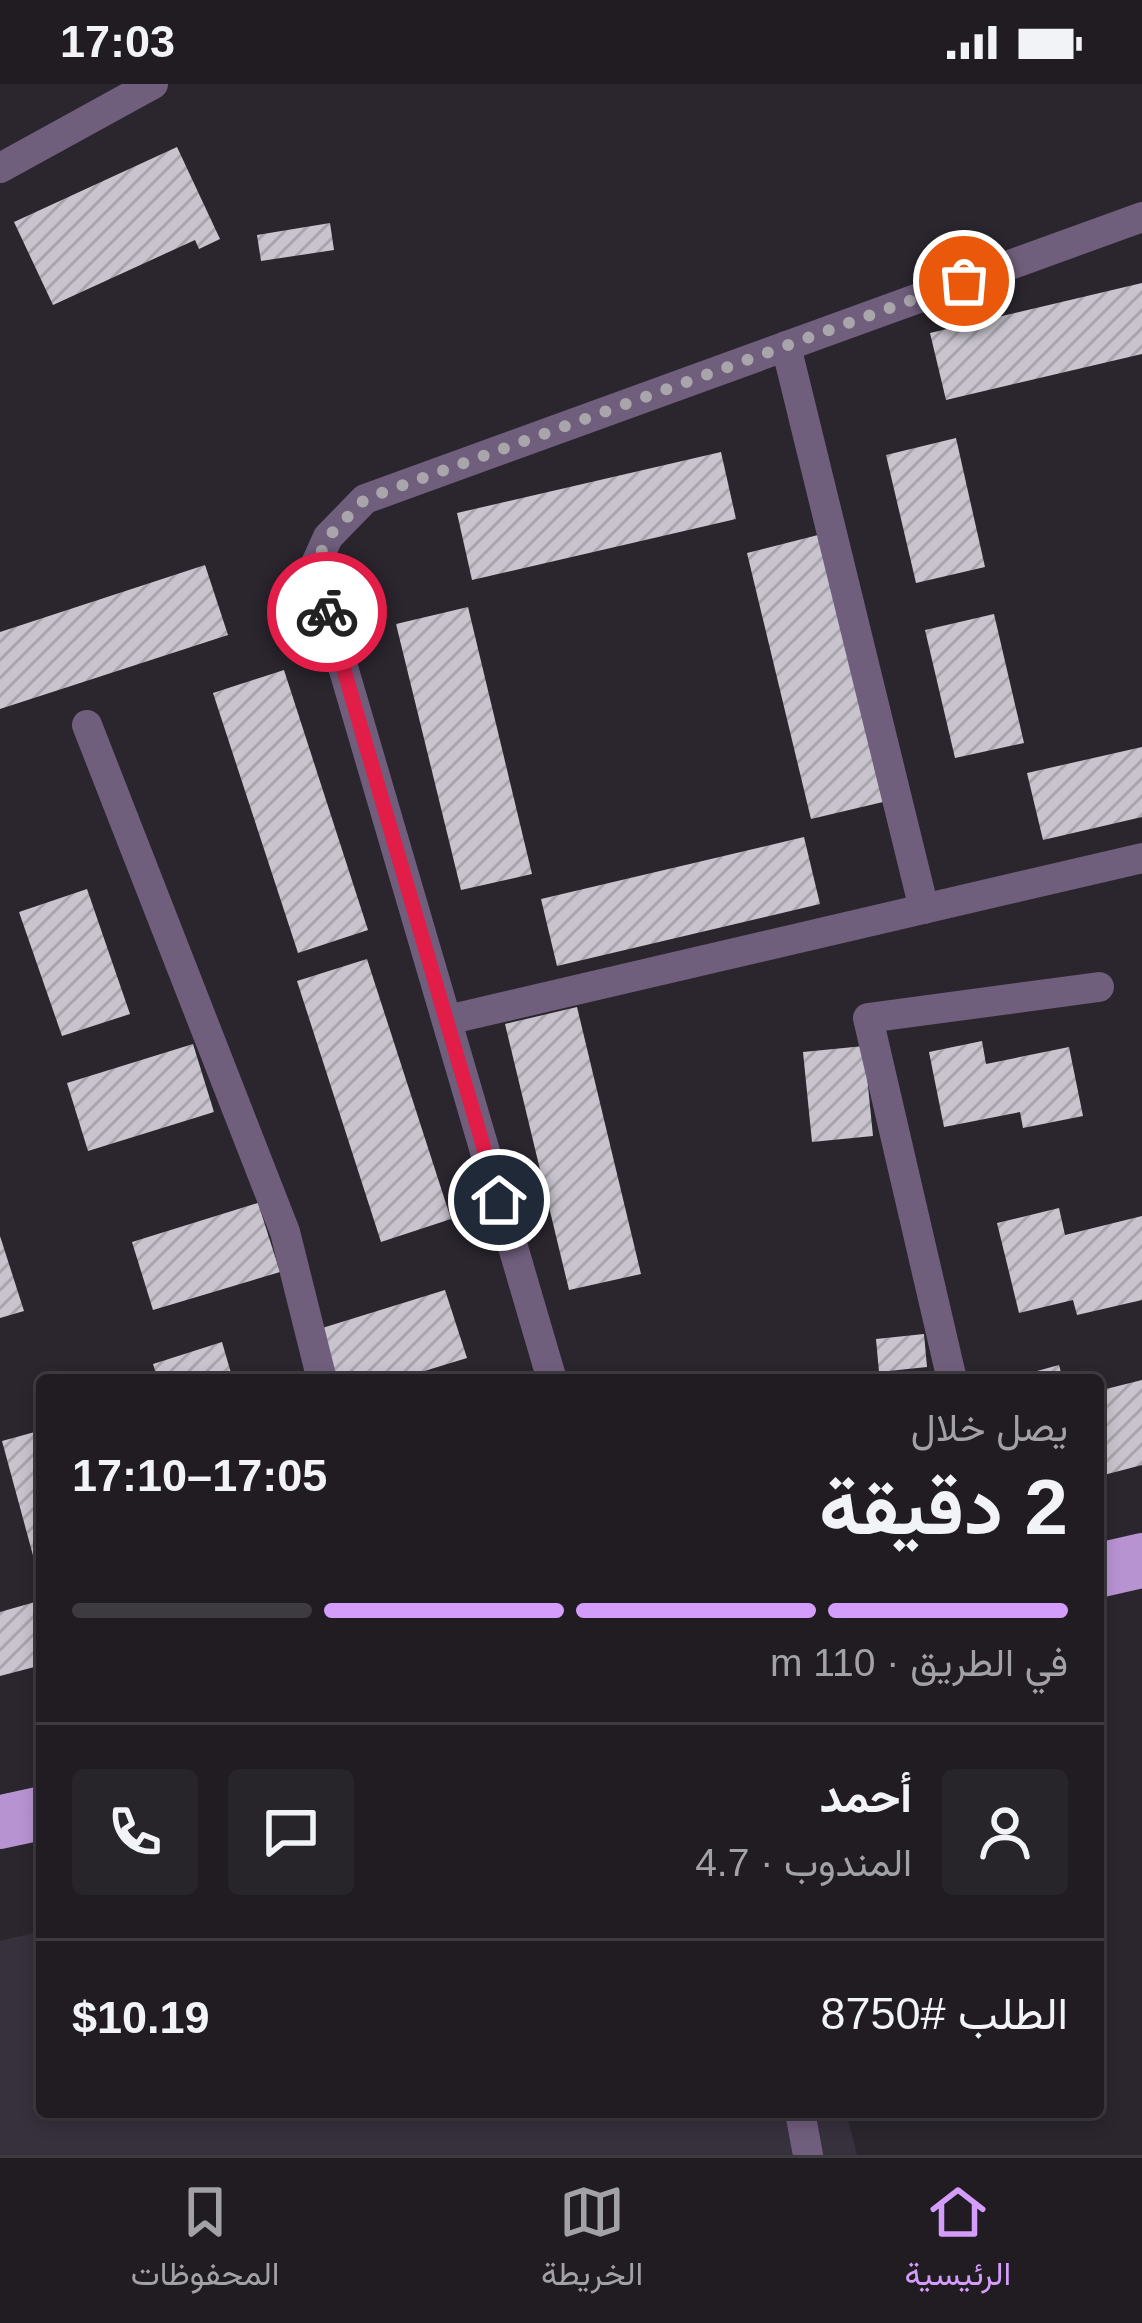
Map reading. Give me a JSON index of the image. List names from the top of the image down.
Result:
{
  "page": {
    "status": "17:03",
    "heading": ["2 دقيقة", "يصل خلال", "17:05–17:10"],
    "panel": [
      "أحمد",
      "المندوب · 4.7",
      "الطلب #8750",
      "$10.19"
    ],
    "bar": "في الطريق · 110 m",
    "tabs": ["الرئيسية", "الخريطة", "المحفوظات"]
  }
}
